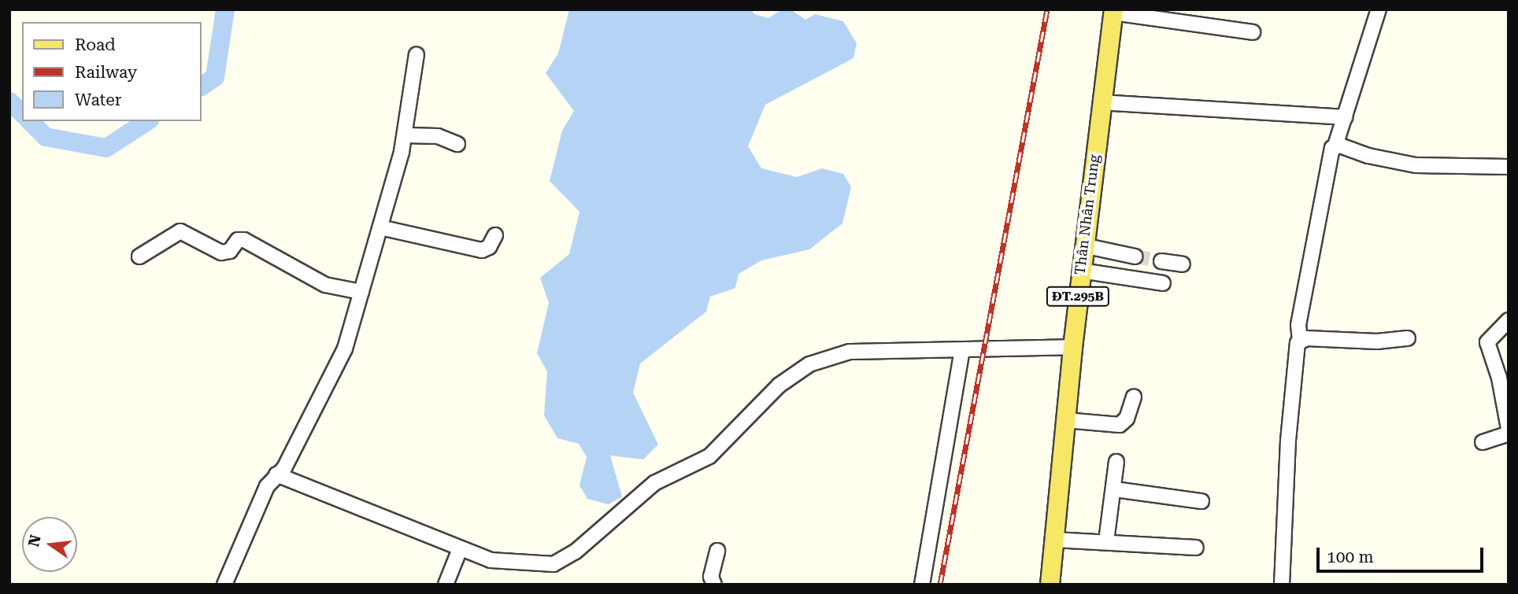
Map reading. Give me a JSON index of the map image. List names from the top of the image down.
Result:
{
  "streets": {
    "main road": ["Thân Nhân Trung", "ĐT.295B"]
  },
  "legend": ["Road", "Railway", "Water"],
  "scale_bar": "100 m",
  "north": "left"
}
